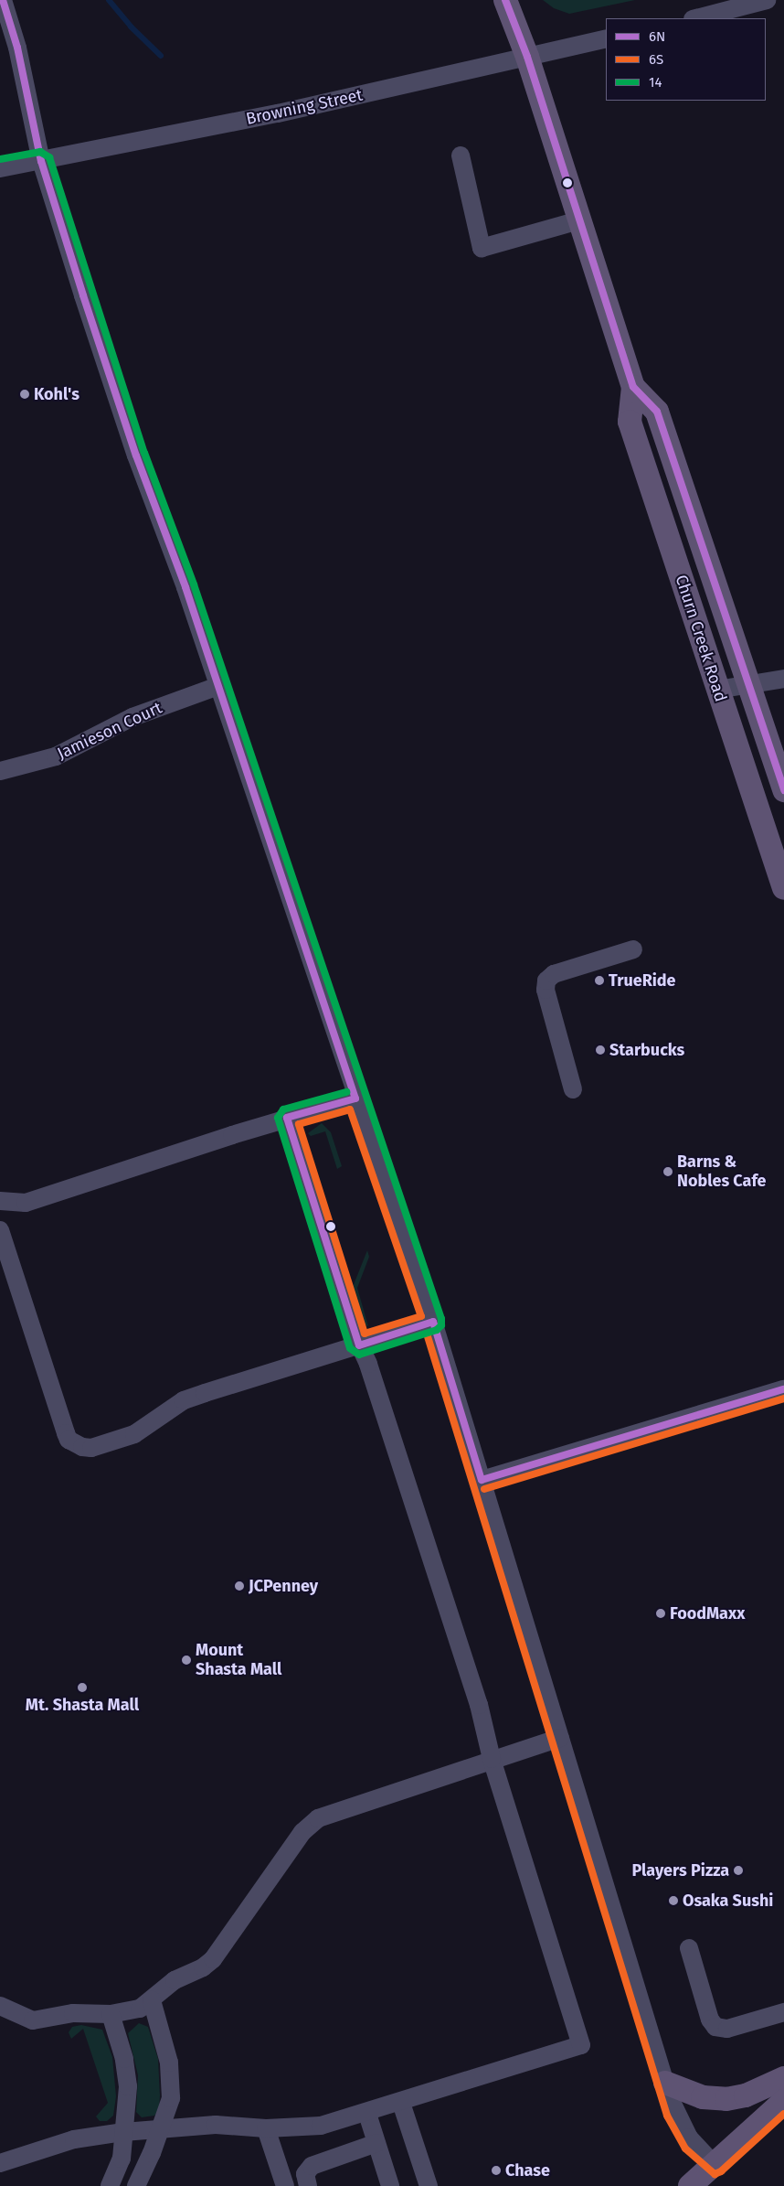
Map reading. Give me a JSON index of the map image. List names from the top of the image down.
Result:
{
  "streets": {
    "main road": ["Churn Creek Road"],
    "street": ["Browning Street", "Jamieson Court"]
  },
  "crossings": [
    ["Browning Street", "Churn Creek Road"]
  ],
  "places": [
    "Kohl's",
    "TrueRide",
    "Starbucks",
    "Barns & Nobles Cafe",
    "JCPenney",
    "FoodMaxx",
    "Mount Shasta Mall",
    "Mt. Shasta Mall",
    "Players Pizza",
    "Osaka Sushi",
    "Chase"
  ],
  "lines": ["transit line 6N", "transit line 14", "transit line 6S"],
  "legend": ["6N", "6S", "14"]
}
